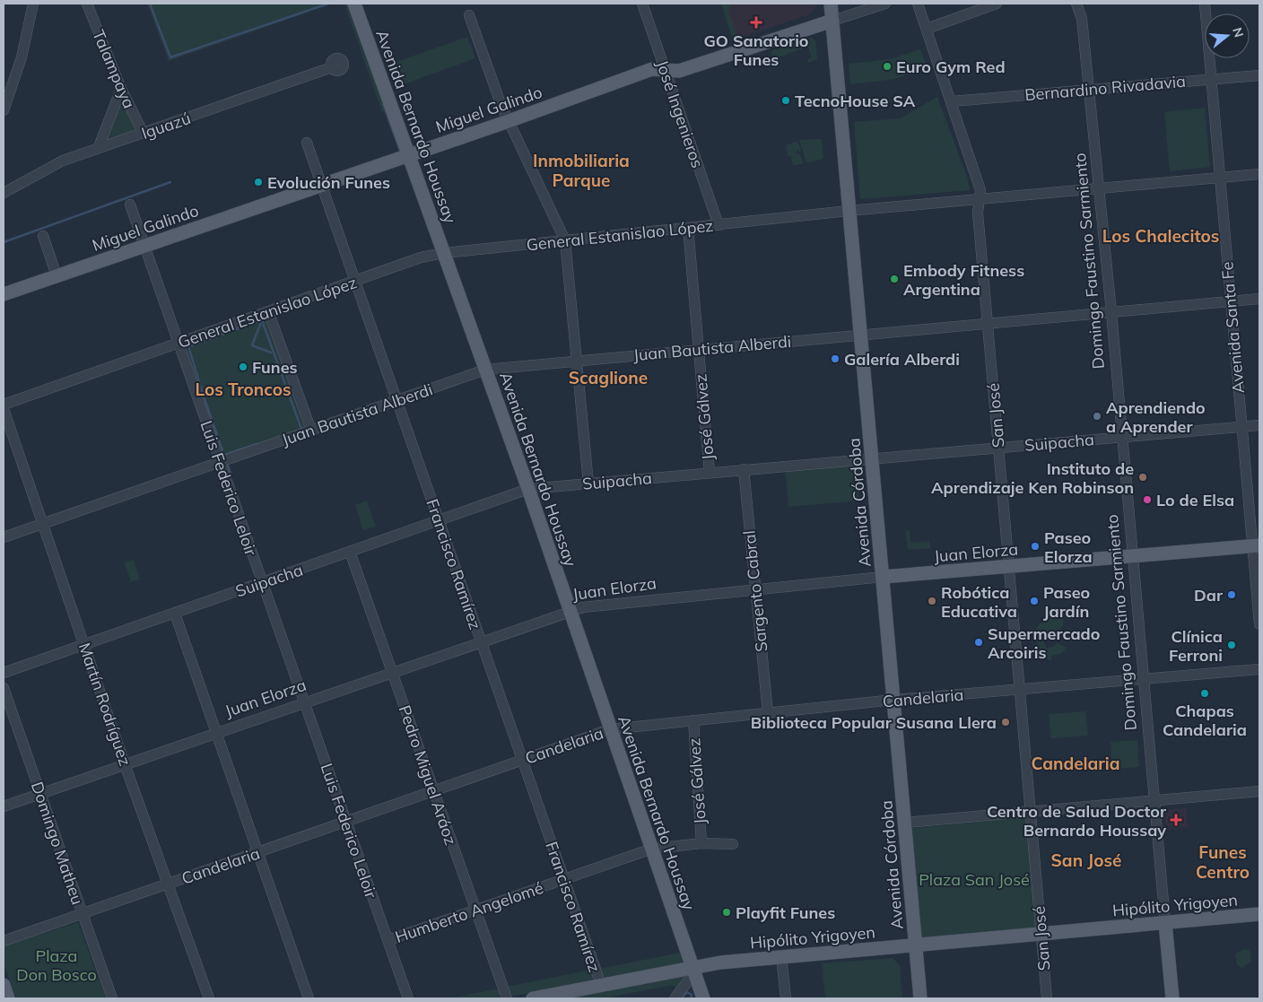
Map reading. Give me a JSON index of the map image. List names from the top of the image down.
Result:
{
  "streets": {
    "main road": [
      "Miguel Galindo",
      "Avenida Bernardo Houssay",
      "Domingo Faustino Sarmiento",
      "Avenida Córdoba",
      "Juan Elorza",
      "Hipólito Yrigoyen"
    ],
    "street": [
      "Talampaya",
      "Bernardino Rivadavia",
      "José Ingenieros",
      "Iguazú",
      "General Estanislao López",
      "Avenida Santa Fe",
      "Juan Bautista Alberdi",
      "San José",
      "José Gálvez",
      "Suipacha",
      "Luis Federico Leloir",
      "Francisco Ramírez",
      "Sargento Cabral",
      "Candelaria",
      "Martín Rodríguez",
      "Pedro Miguel Aráoz",
      "Domingo Matheu",
      "Humberto Angelomé"
    ]
  },
  "crossings": [
    ["Talampaya", "Iguazú"],
    ["Bernardino Rivadavia", "Domingo Faustino Sarmiento"],
    ["Bernardino Rivadavia", "Avenida Santa Fe"],
    ["Bernardino Rivadavia", "San José"],
    ["Miguel Galindo", "José Ingenieros"],
    ["Miguel Galindo", "Avenida Bernardo Houssay"],
    ["Miguel Galindo", "Luis Federico Leloir"],
    ["Miguel Galindo", "Avenida Córdoba"],
    ["Miguel Galindo", "Francisco Ramírez"],
    ["José Ingenieros", "General Estanislao López"],
    ["Avenida Bernardo Houssay", "General Estanislao López"],
    ["Avenida Bernardo Houssay", "Juan Bautista Alberdi"],
    ["Avenida Bernardo Houssay", "Suipacha"],
    ["Avenida Bernardo Houssay", "Juan Elorza"],
    ["Avenida Bernardo Houssay", "Candelaria"],
    ["Avenida Bernardo Houssay", "Hipólito Yrigoyen"],
    ["Avenida Bernardo Houssay", "Humberto Angelomé"],
    ["General Estanislao López", "Domingo Faustino Sarmiento"],
    ["General Estanislao López", "Avenida Santa Fe"],
    ["General Estanislao López", "San José"],
    ["General Estanislao López", "José Gálvez"],
    ["General Estanislao López", "Luis Federico Leloir"],
    ["General Estanislao López", "Avenida Córdoba"],
    ["General Estanislao López", "Francisco Ramírez"],
    ["Domingo Faustino Sarmiento", "Juan Bautista Alberdi"],
    ["Domingo Faustino Sarmiento", "Suipacha"],
    ["Domingo Faustino Sarmiento", "Juan Elorza"],
    ["Domingo Faustino Sarmiento", "Candelaria"],
    ["Domingo Faustino Sarmiento", "Hipólito Yrigoyen"],
    ["Avenida Santa Fe", "Juan Bautista Alberdi"],
    ["Avenida Santa Fe", "Suipacha"],
    ["Avenida Santa Fe", "Juan Elorza"],
    ["Juan Bautista Alberdi", "San José"],
    ["Juan Bautista Alberdi", "José Gálvez"],
    ["Juan Bautista Alberdi", "Luis Federico Leloir"],
    ["Juan Bautista Alberdi", "Avenida Córdoba"],
    ["Juan Bautista Alberdi", "Francisco Ramírez"],
    ["Juan Bautista Alberdi", "Martín Rodríguez"],
    ["San José", "Suipacha"],
    ["San José", "Juan Elorza"],
    ["San José", "Candelaria"],
    ["San José", "Hipólito Yrigoyen"],
    ["José Gálvez", "Suipacha"],
    ["José Gálvez", "Candelaria"],
    ["José Gálvez", "Humberto Angelomé"],
    ["Suipacha", "Luis Federico Leloir"],
    ["Suipacha", "Avenida Córdoba"],
    ["Suipacha", "Francisco Ramírez"],
    ["Suipacha", "Sargento Cabral"],
    ["Suipacha", "Martín Rodríguez"],
    ["Suipacha", "Pedro Miguel Aráoz"],
    ["Luis Federico Leloir", "Juan Elorza"],
    ["Luis Federico Leloir", "Candelaria"],
    ["Luis Federico Leloir", "Humberto Angelomé"],
    ["Avenida Córdoba", "Juan Elorza"],
    ["Avenida Córdoba", "Candelaria"],
    ["Avenida Córdoba", "Hipólito Yrigoyen"],
    ["Juan Elorza", "Francisco Ramírez"],
    ["Juan Elorza", "Sargento Cabral"],
    ["Juan Elorza", "Martín Rodríguez"],
    ["Juan Elorza", "Pedro Miguel Aráoz"],
    ["Juan Elorza", "Domingo Matheu"],
    ["Francisco Ramírez", "Candelaria"],
    ["Francisco Ramírez", "Hipólito Yrigoyen"],
    ["Francisco Ramírez", "Humberto Angelomé"],
    ["Sargento Cabral", "Candelaria"],
    ["Candelaria", "Martín Rodríguez"],
    ["Candelaria", "Pedro Miguel Aráoz"],
    ["Candelaria", "Domingo Matheu"],
    ["Pedro Miguel Aráoz", "Humberto Angelomé"]
  ],
  "districts": [
    "Inmobiliaria Parque",
    "Los Chalecitos",
    "Scaglione",
    "Los Troncos",
    "Candelaria",
    "Funes Centro",
    "San José"
  ],
  "parks": ["Plaza San José", "Plaza Don Bosco"],
  "places": {
    "health": ["GO Sanatorio Funes", "Centro de Salud Doctor Bernardo Houssay"],
    "other": [
      "Euro Gym Red",
      "TecnoHouse SA",
      "Evolución Funes",
      "Embody Fitness Argentina",
      "Galería Alberdi",
      "Funes",
      "Aprendiendo a Aprender",
      "Instituto de Aprendizaje Ken Robinson",
      "Lo de Elsa",
      "Paseo Elorza",
      "Dar",
      "Robótica Educativa",
      "Paseo Jardín",
      "Supermercado Arcoiris",
      "Clínica Ferroni",
      "Chapas Candelaria",
      "Biblioteca Popular Susana Llera",
      "Playfit Funes"
    ]
  },
  "north": "right"
}
